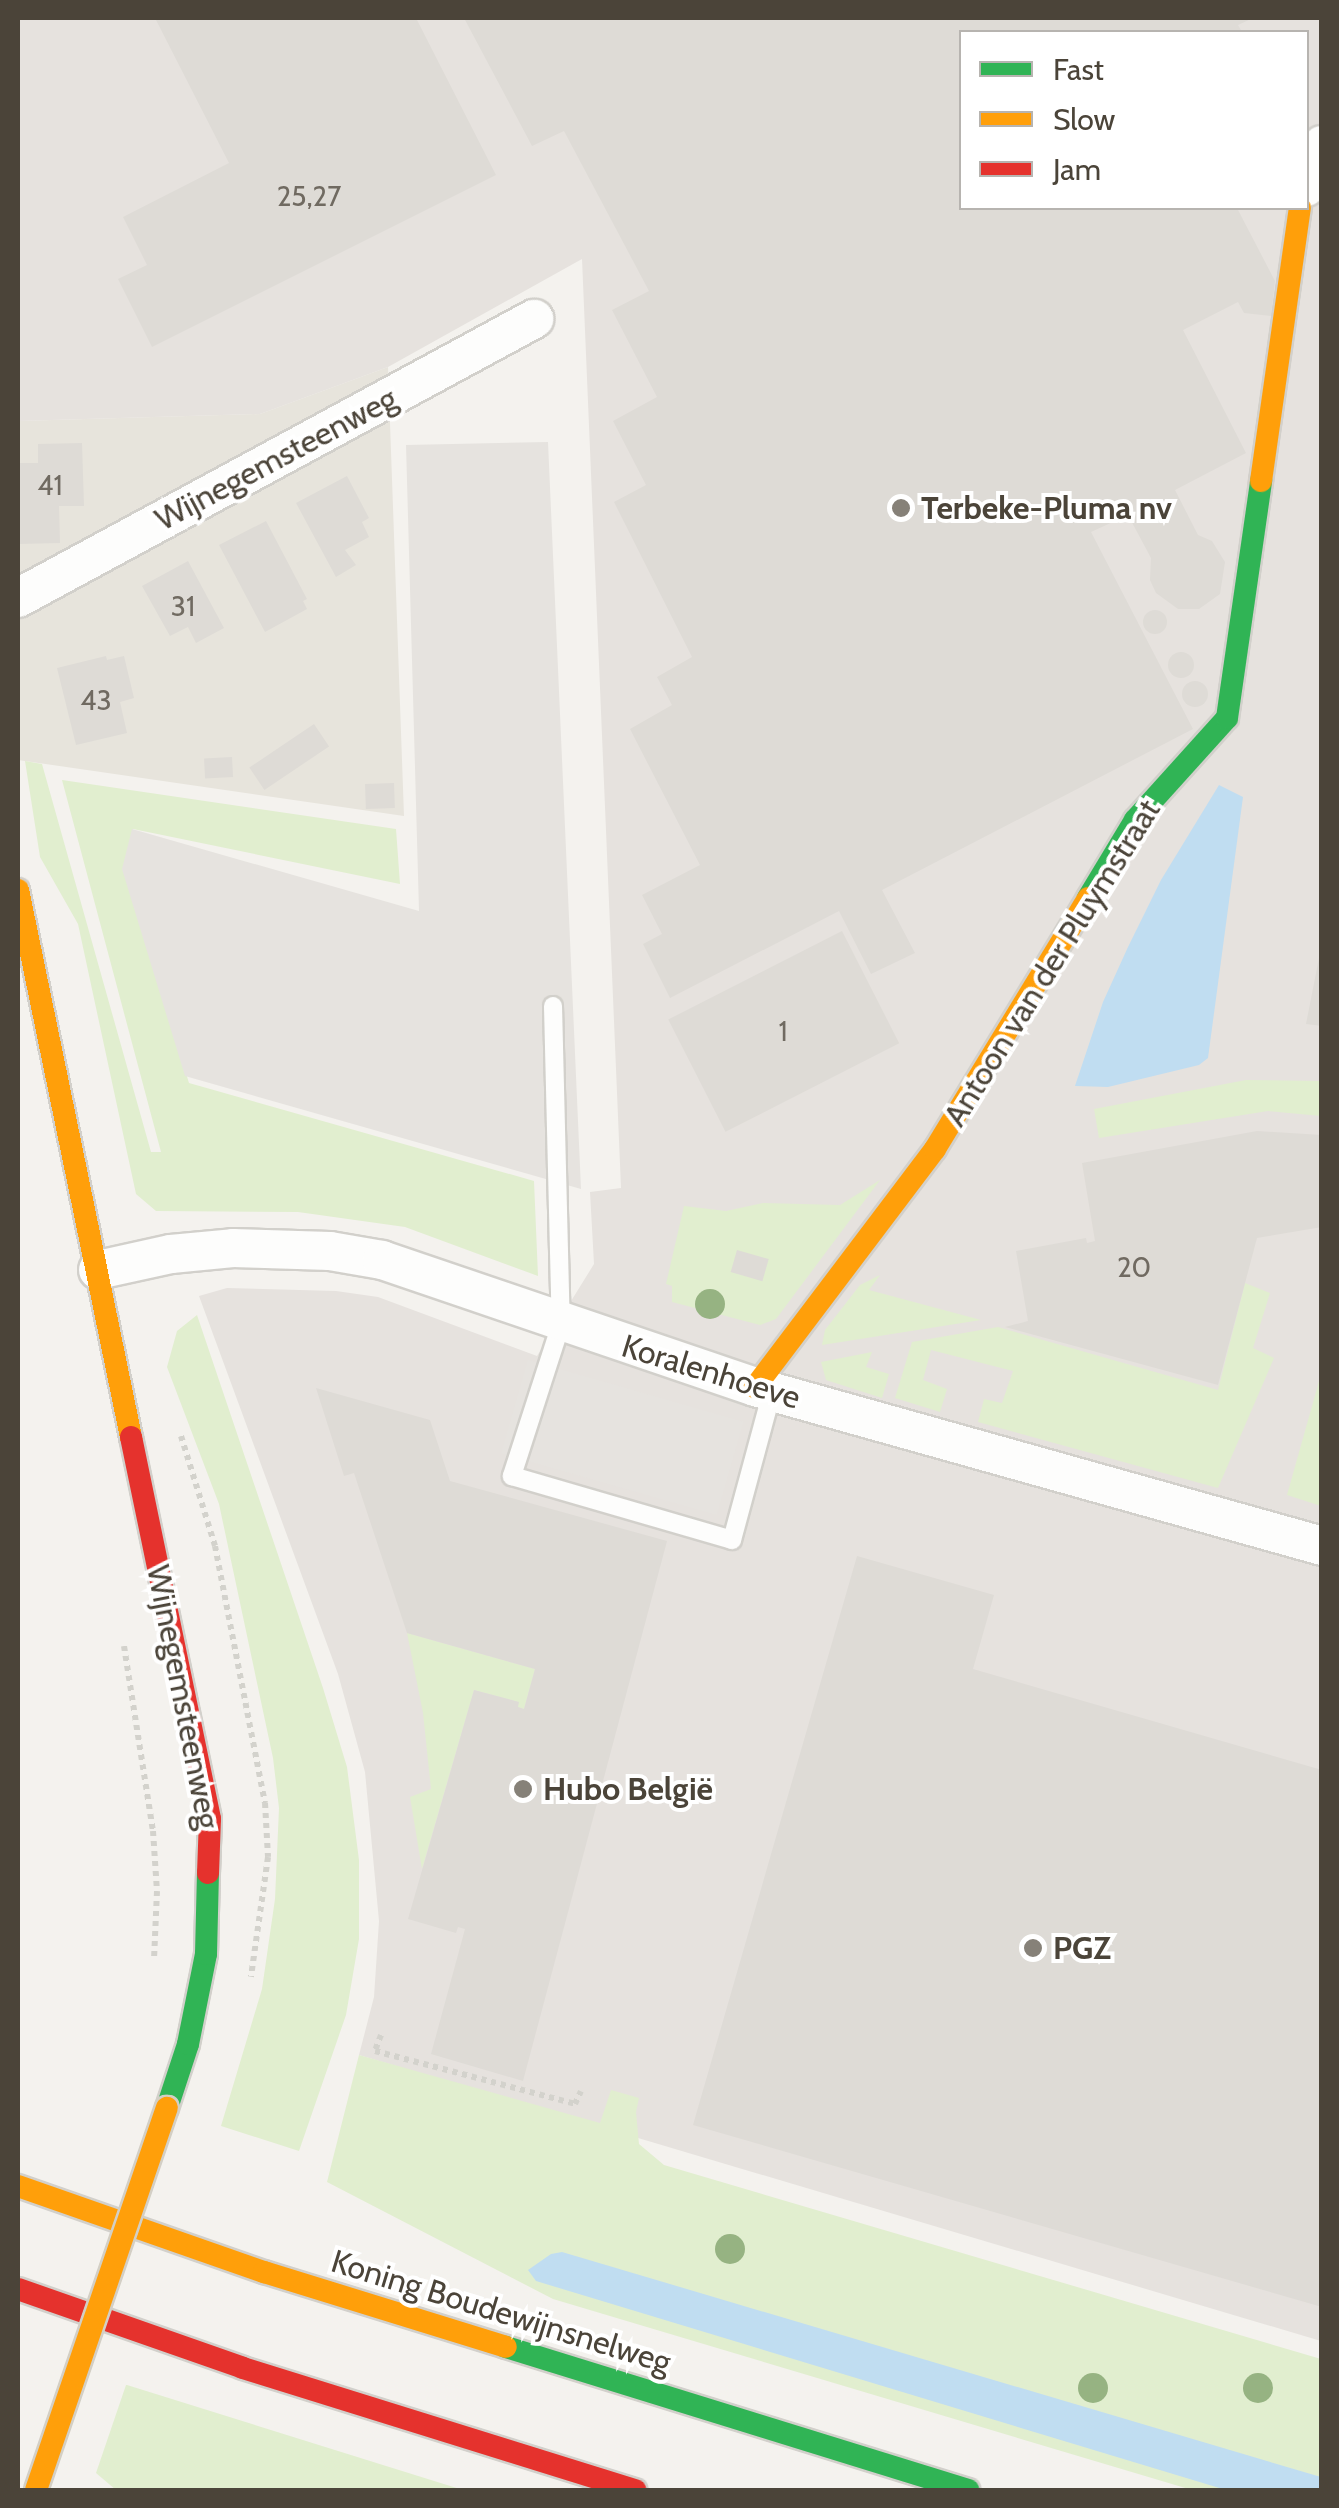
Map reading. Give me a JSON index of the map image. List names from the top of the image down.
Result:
{
  "streets": {
    "main road": ["Wijnegemsteenweg", "Antoon van der Pluymstraat", "Koning Boudewijnsnelweg"],
    "street": ["Koralenhoeve"]
  },
  "crossings": [
    ["Wijnegemsteenweg", "Koralenhoeve"],
    ["Antoon van der Pluymstraat", "Koralenhoeve"]
  ],
  "places": ["Terbeke-Pluma nv", "Hubo België", "PGZ"],
  "house_numbers": [
    "25,27",
    "41",
    "31",
    "43",
    "1",
    "20"
  ],
  "legend": ["Fast", "Slow", "Jam"]
}
